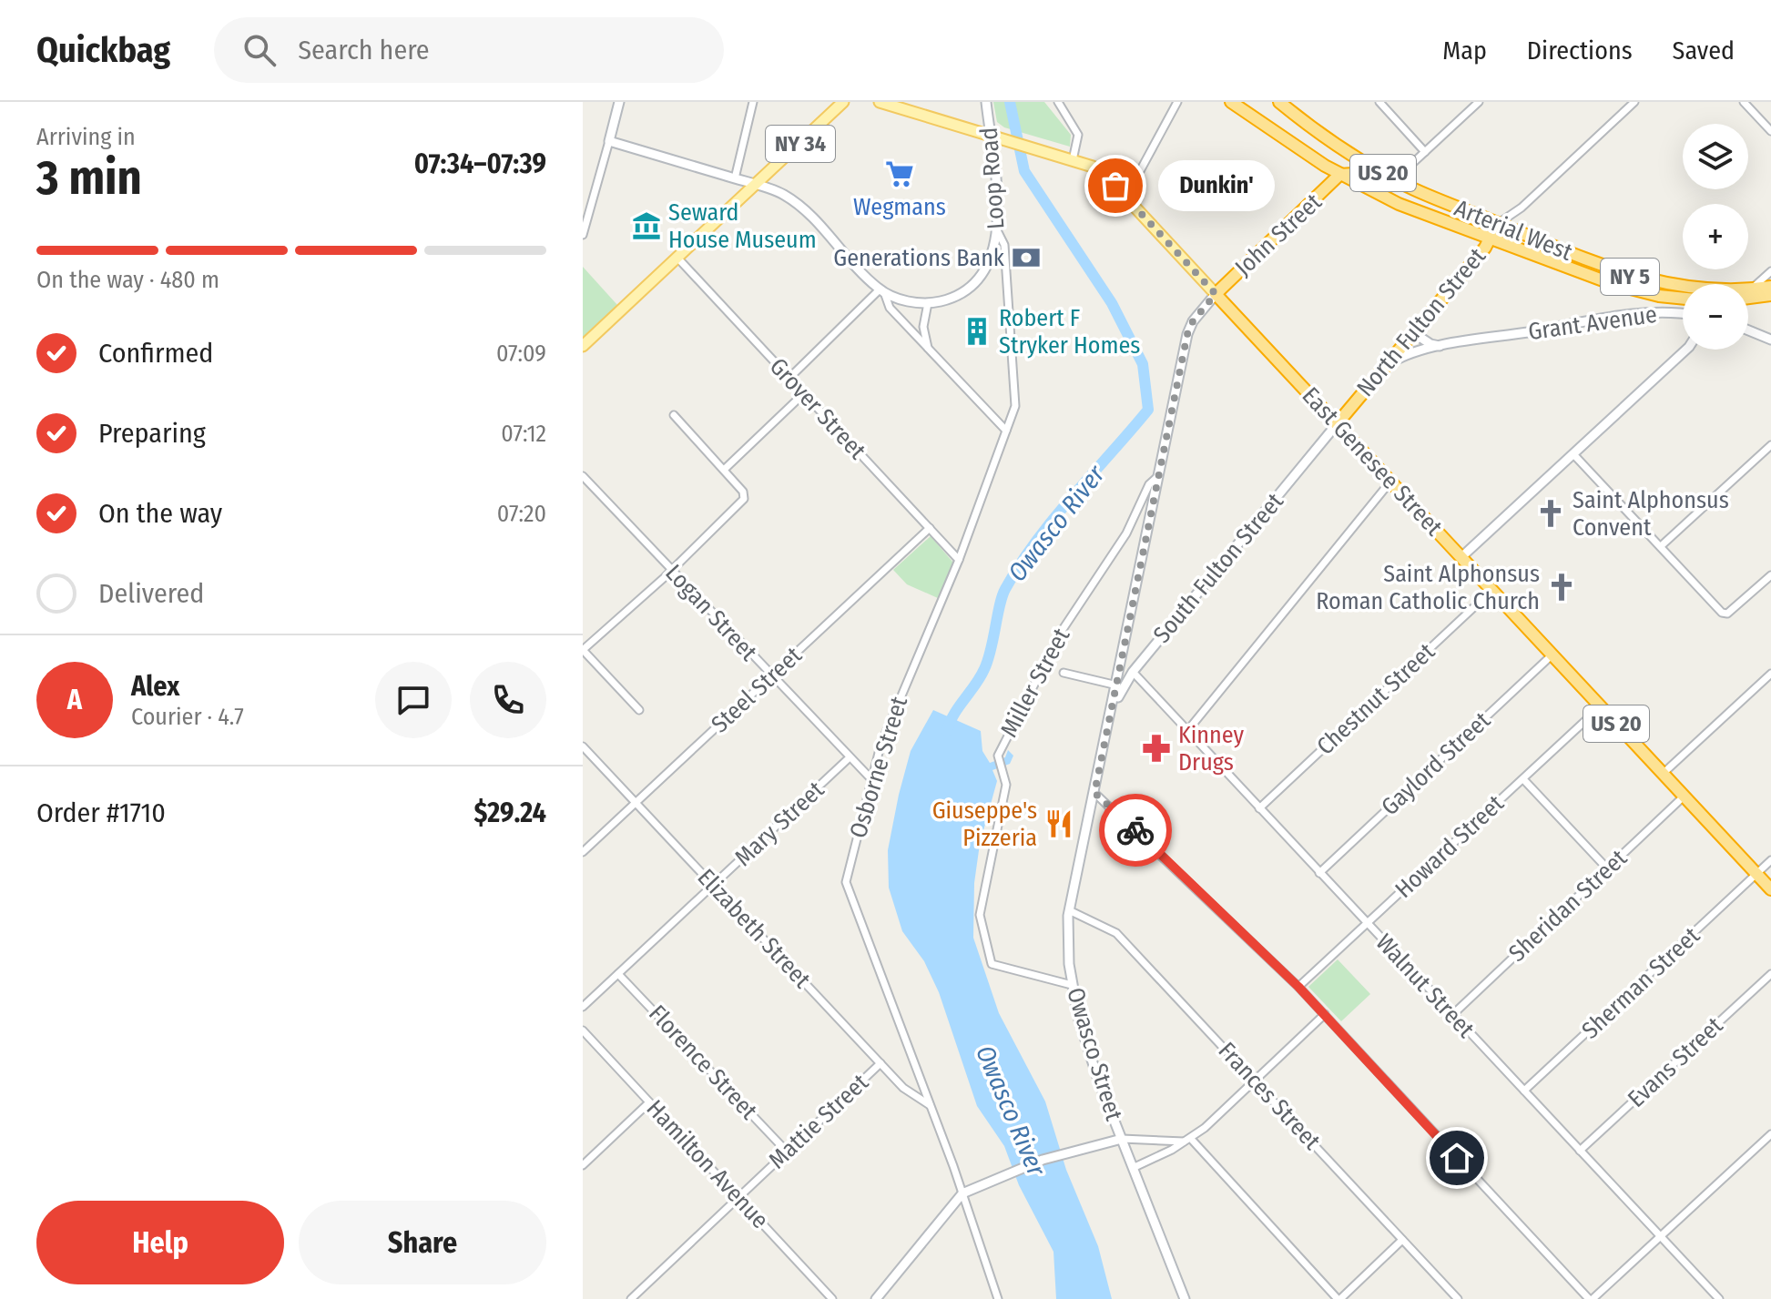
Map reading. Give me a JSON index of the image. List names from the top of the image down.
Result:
{
  "streets": {
    "highway": [
      "US 20",
      "Arterial West",
      "John Street",
      "NY 5",
      "North Fulton Street",
      "East Genesee Street"
    ],
    "main road": ["NY 34"],
    "street": [
      "Loop Road",
      "Grant Avenue",
      "Grover Street",
      "South Fulton Street",
      "Logan Street",
      "Miller Street",
      "Steel Street",
      "Chestnut Street",
      "Gaylord Street",
      "Osborne Street",
      "Mary Street",
      "Howard Street",
      "Sheridan Street",
      "Elizabeth Street",
      "Sherman Street",
      "Walnut Street",
      "Owasco Street",
      "Florence Street",
      "Evans Street",
      "Frances Street",
      "Mattie Street",
      "Hamilton Avenue"
    ]
  },
  "crossings": [
    ["NY 34", "Grover Street"],
    ["US 20", "John Street"],
    ["US 20", "NY 5"],
    ["Loop Road", "East Genesee Street"],
    ["Loop Road", "Osborne Street"],
    ["Arterial West", "North Fulton Street"],
    ["John Street", "NY 5"],
    ["John Street", "East Genesee Street"],
    ["John Street", "Owasco Street"],
    ["NY 5", "North Fulton Street"],
    ["North Fulton Street", "Grant Avenue"],
    ["North Fulton Street", "East Genesee Street"],
    ["North Fulton Street", "South Fulton Street"],
    ["Grover Street", "Steel Street"],
    ["Grover Street", "Osborne Street"],
    ["East Genesee Street", "South Fulton Street"],
    ["East Genesee Street", "Chestnut Street"],
    ["East Genesee Street", "Gaylord Street"],
    ["East Genesee Street", "Howard Street"],
    ["East Genesee Street", "Sheridan Street"],
    ["East Genesee Street", "Sherman Street"],
    ["East Genesee Street", "Owasco Street"],
    ["South Fulton Street", "Walnut Street"],
    ["South Fulton Street", "Owasco Street"],
    ["Logan Street", "Steel Street"],
    ["Logan Street", "Osborne Street"],
    ["Logan Street", "Mary Street"],
    ["Miller Street", "Owasco Street"],
    ["Steel Street", "Elizabeth Street"],
    ["Chestnut Street", "Walnut Street"],
    ["Gaylord Street", "Walnut Street"],
    ["Osborne Street", "Elizabeth Street"],
    ["Mary Street", "Elizabeth Street"],
    ["Mary Street", "Florence Street"],
    ["Howard Street", "Walnut Street"],
    ["Sheridan Street", "Walnut Street"],
    ["Elizabeth Street", "Mattie Street"],
    ["Sherman Street", "Walnut Street"],
    ["Walnut Street", "Evans Street"],
    ["Owasco Street", "Frances Street"],
    ["Florence Street", "Mattie Street"],
    ["Mattie Street", "Hamilton Avenue"]
  ],
  "water": ["Owasco River"],
  "places": {
    "supermarket": ["Wegmans"],
    "other": ["Dunkin'"],
    "museum": ["Seward House Museum"],
    "bank": ["Generations Bank"],
    "building": ["Robert F Stryker Homes"],
    "church": ["Saint Alphonsus Convent", "Saint Alphonsus Roman Catholic Church"],
    "pharmacy": ["Kinney Drugs"],
    "restaurant": ["Giuseppe's Pizzeria"]
  },
  "page": {
    "header": "Quickbag",
    "search": "Search here",
    "nav": ["Map", "Directions", "Saved"],
    "heading": ["3 min", "Arriving in", "07:34–07:39"],
    "panel": [
      "Alex",
      "Courier · 4.7",
      "Order #1710",
      "$29.24"
    ],
    "map_buttons": ["+", "−"],
    "bubble": "Dunkin'",
    "bar": "On the way · 480 m",
    "list": [
      ["Confirmed", "07:09"],
      ["Preparing", "07:12"],
      ["On the way", "07:20"],
      "Delivered"
    ],
    "round": "A",
    "buttons": ["Help", "Share"]
  }
}
